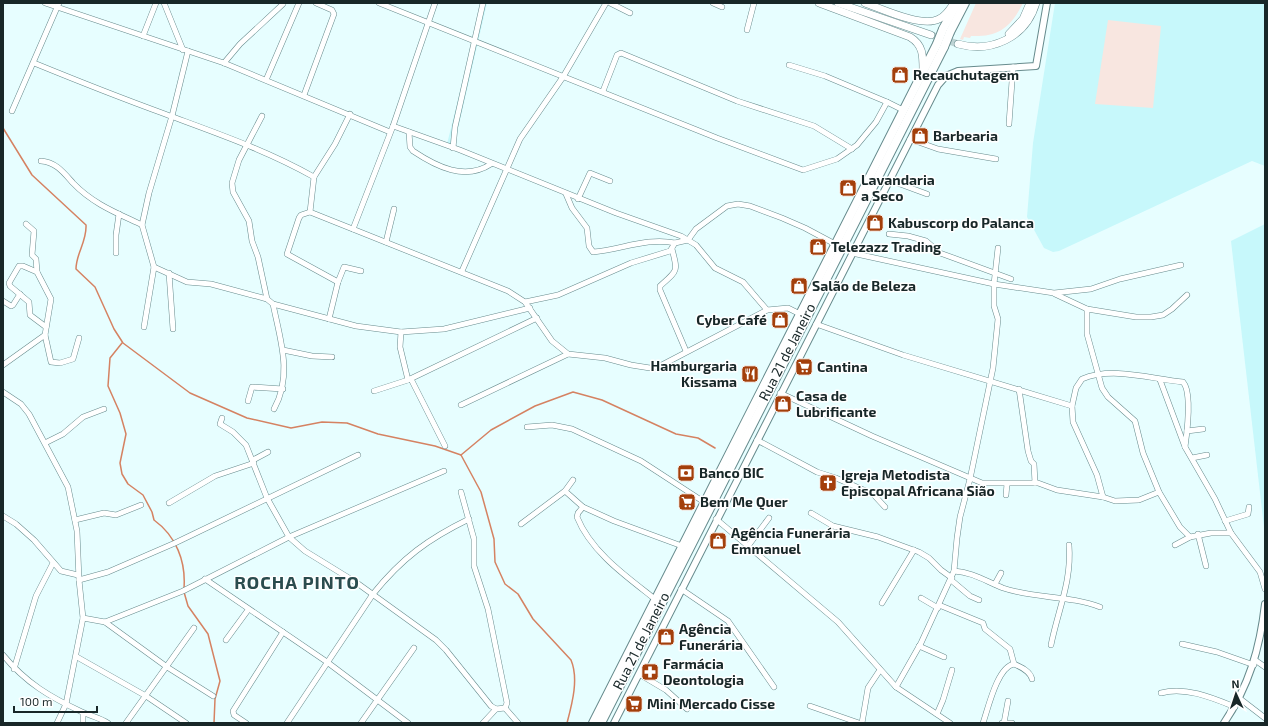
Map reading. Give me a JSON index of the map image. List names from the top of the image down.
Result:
{
  "streets": {
    "main road": ["Rua 21 de Janeiro"]
  },
  "districts": ["ROCHA PINTO"],
  "places": {
    "shop": [
      "Recauchutagem",
      "Barbearia",
      "Lavandaria a Seco",
      "Kabuscorp do Palanca",
      "Telezazz Trading",
      "Salão de Beleza",
      "Cyber Café",
      "Casa de Lubrificante",
      "Agência Funerária Emmanuel",
      "Agência Funerária"
    ],
    "supermarket": ["Cantina", "Bem Me Quer", "Mini Mercado Cisse"],
    "restaurant": ["Hamburgaria Kissama"],
    "bank": ["Banco BIC"],
    "church": ["Igreja Metodista Episcopal Africana Sião"],
    "pharmacy": ["Farmácia Deontologia"]
  },
  "scale_bar": "100 m",
  "north": "top"
}
